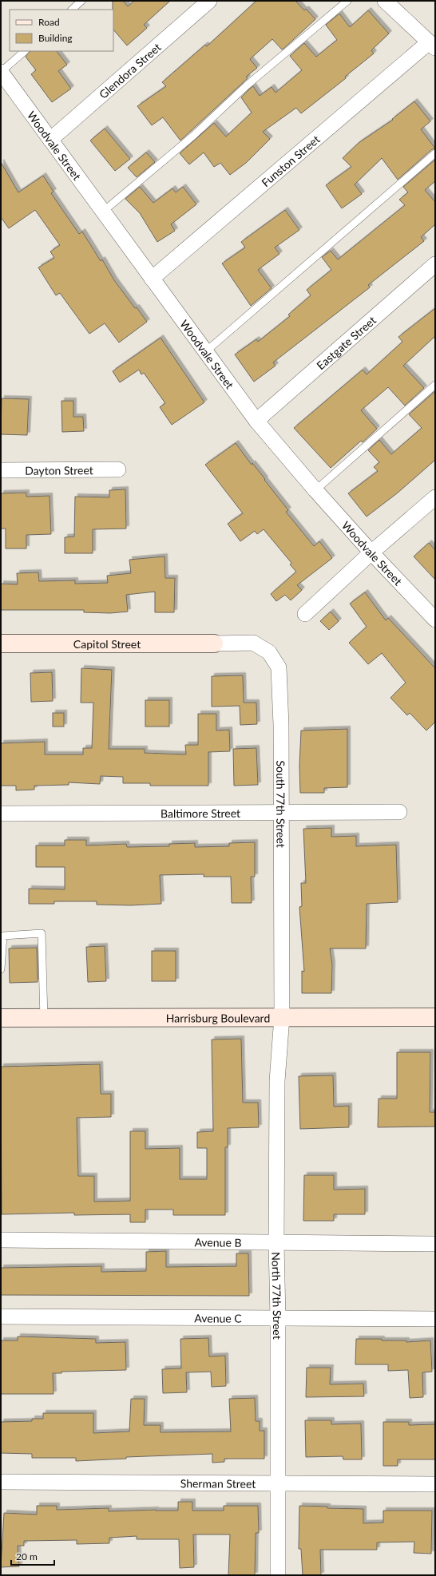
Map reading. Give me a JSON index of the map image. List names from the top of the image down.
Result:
{
  "streets": {
    "main road": ["Capitol Street", "Harrisburg Boulevard"],
    "street": [
      "Glendora Street",
      "Woodvale Street",
      "Funston Street",
      "Eastgate Street",
      "Dayton Street",
      "South 77th Street",
      "Baltimore Street",
      "Avenue B",
      "North 77th Street",
      "Avenue C",
      "Sherman Street"
    ]
  },
  "crossings": [
    ["Glendora Street", "Woodvale Street"],
    ["Woodvale Street", "Funston Street"],
    ["Woodvale Street", "Eastgate Street"],
    ["Capitol Street", "South 77th Street"],
    ["South 77th Street", "Baltimore Street"],
    ["South 77th Street", "Harrisburg Boulevard"],
    ["South 77th Street", "North 77th Street"],
    ["Harrisburg Boulevard", "North 77th Street"],
    ["Avenue B", "North 77th Street"],
    ["North 77th Street", "Avenue C"],
    ["North 77th Street", "Sherman Street"]
  ],
  "legend": ["Road", "Building"],
  "scale_bar": "20 m"
}
